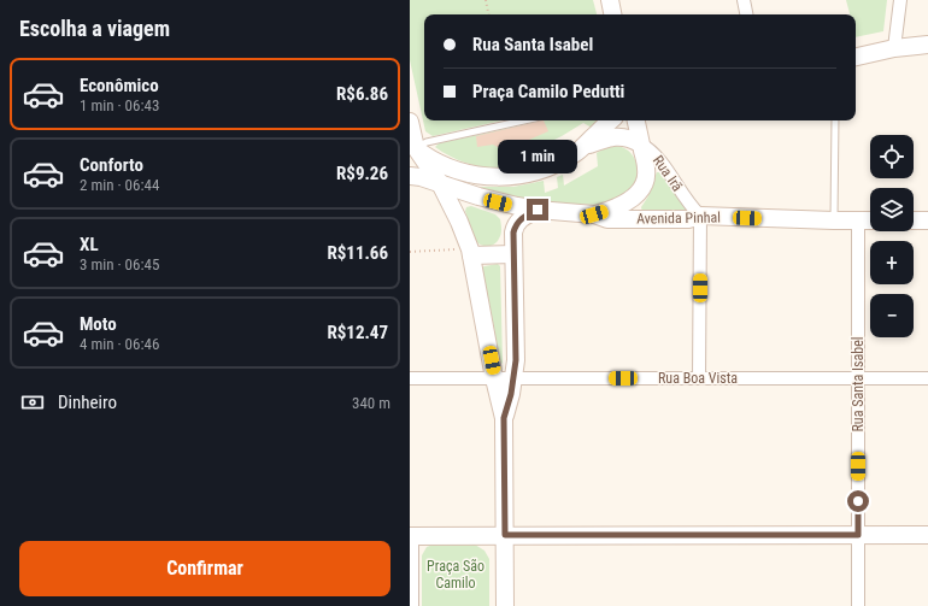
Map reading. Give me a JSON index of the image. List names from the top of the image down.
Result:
{
  "streets": {
    "main road": ["Avenida Pinhal"],
    "street": ["Rua Irã", "Rua Boa Vista", "Rua Santa Isabel"]
  },
  "crossings": [
    ["Rua Irã", "Avenida Pinhal"],
    ["Avenida Pinhal", "Rua Santa Isabel"],
    ["Rua Boa Vista", "Rua Santa Isabel"]
  ],
  "parks": ["Praça São Camilo"],
  "page": {
    "heading": "Escolha a viagem",
    "banner": ["Rua Santa Isabel", "Praça Camilo Pedutti"],
    "list": [
      {
        "name": "Econômico",
        "note": "1 min · 06:43",
        "value": "R$6.86"
      },
      {
        "name": "Conforto",
        "note": "2 min · 06:44",
        "value": "R$9.26"
      },
      {
        "name": "XL",
        "note": "3 min · 06:45",
        "value": "R$11.66"
      },
      {
        "name": "Moto",
        "note": "4 min · 06:46",
        "value": "R$12.47"
      }
    ],
    "map_buttons": ["+", "−"],
    "bubble": "1 min",
    "pay": ["Dinheiro", "340 m"],
    "buttons": "Confirmar"
  }
}
